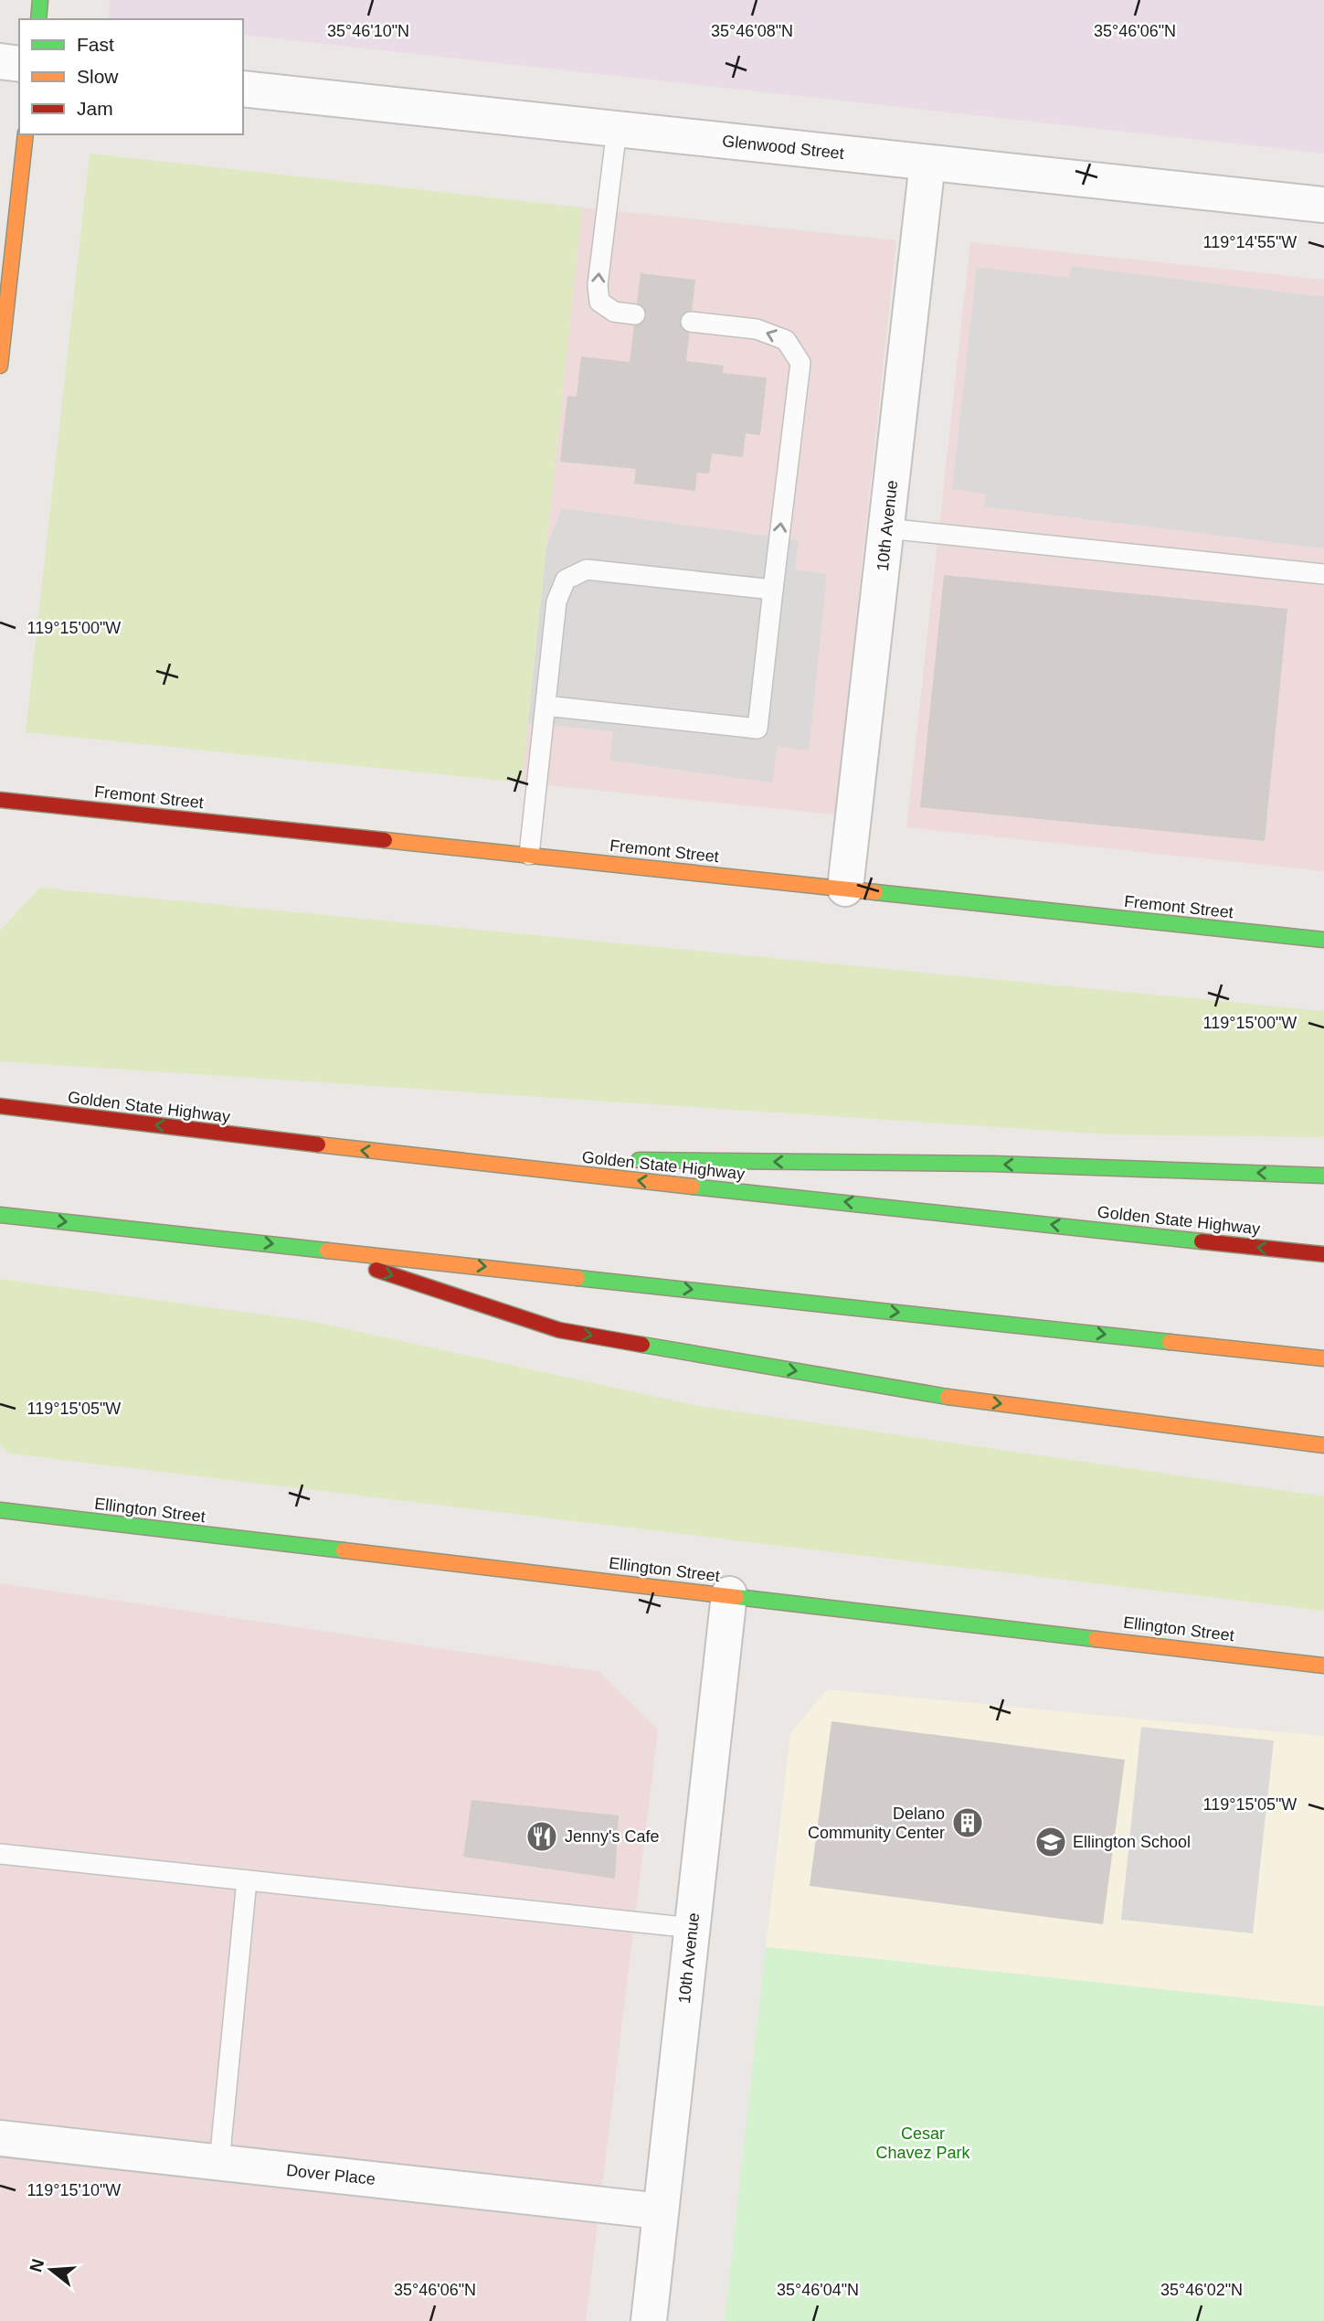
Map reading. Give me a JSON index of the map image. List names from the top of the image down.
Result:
{
  "streets": {
    "main road": ["Fremont Street", "Golden State Highway", "Ellington Street"],
    "street": ["Glenwood Street", "10th Avenue", "Dover Place"]
  },
  "crossings": [
    ["Glenwood Street", "10th Avenue"],
    ["10th Avenue", "Fremont Street"],
    ["10th Avenue", "Ellington Street"],
    ["10th Avenue", "Dover Place"]
  ],
  "parks": ["Cesar Chavez Park"],
  "places": {
    "building": ["Delano Community Center"],
    "restaurant": ["Jenny's Cafe"],
    "school or university": ["Ellington School"]
  },
  "legend": ["Fast", "Slow", "Jam"],
  "north": "left",
  "coordinates": [
    "35°46'10\"N",
    "35°46'08\"N",
    "35°46'06\"N",
    "119°14'55\"W",
    "119°15'00\"W",
    "119°15'05\"W",
    "119°15'10\"W",
    "35°46'04\"N",
    "35°46'02\"N"
  ]
}
